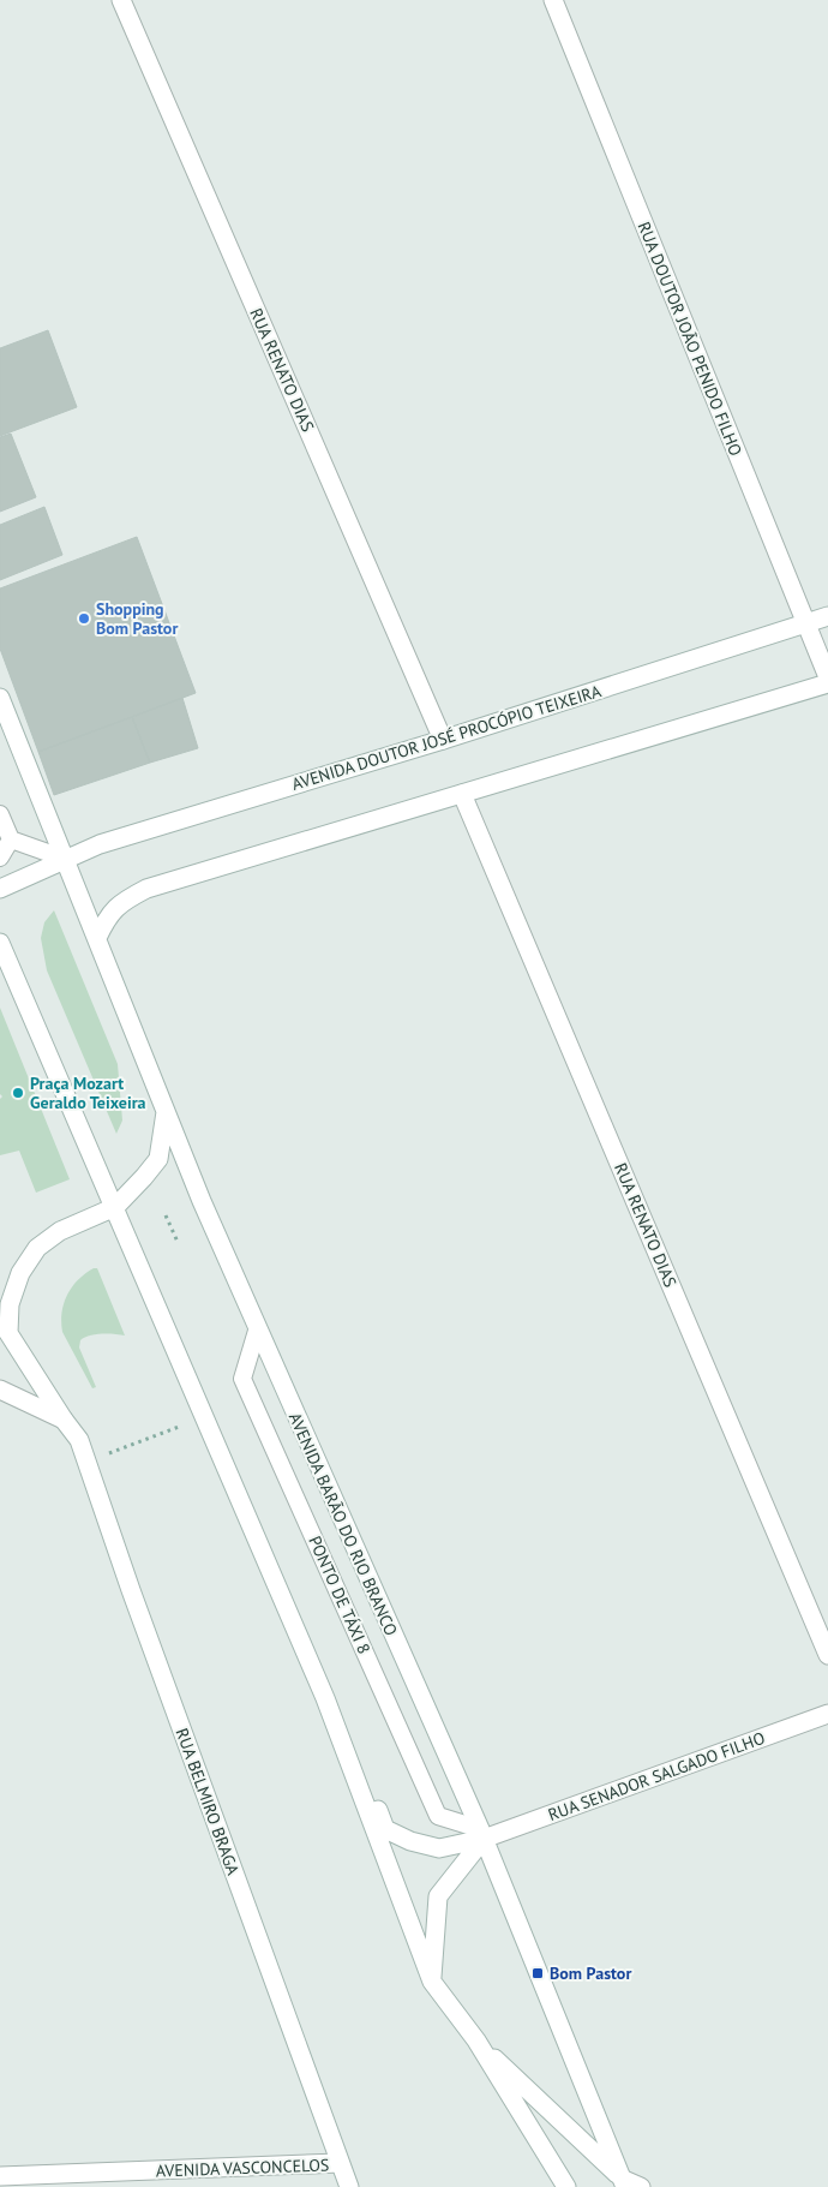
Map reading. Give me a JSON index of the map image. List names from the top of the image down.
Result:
{
  "streets": {
    "street": [
      "RUA DOUTOR JOÃO PENIDO FILHO",
      "RUA RENATO DIAS",
      "AVENIDA DOUTOR JOSÉ PROCÓPIO TEIXEIRA",
      "AVENIDA BARÃO DO RIO BRANCO",
      "RUA SENADOR SALGADO FILHO",
      "RUA BELMIRO BRAGA",
      "AVENIDA VASCONCELOS"
    ],
    "lane": ["PONTO DE TÁXI 8"]
  },
  "crossings": [
    ["RUA DOUTOR JOÃO PENIDO FILHO", "AVENIDA DOUTOR JOSÉ PROCÓPIO TEIXEIRA"],
    ["RUA RENATO DIAS", "AVENIDA DOUTOR JOSÉ PROCÓPIO TEIXEIRA"],
    ["AVENIDA DOUTOR JOSÉ PROCÓPIO TEIXEIRA", "AVENIDA BARÃO DO RIO BRANCO"],
    ["AVENIDA BARÃO DO RIO BRANCO", "PONTO DE TÁXI 8"],
    ["AVENIDA BARÃO DO RIO BRANCO", "RUA SENADOR SALGADO FILHO"],
    ["PONTO DE TÁXI 8", "RUA SENADOR SALGADO FILHO"],
    ["RUA BELMIRO BRAGA", "AVENIDA VASCONCELOS"]
  ],
  "places": {
    "other": ["Shopping Bom Pastor", "Praça Mozart Geraldo Teixeira"],
    "transit": ["Bom Pastor"]
  }
}
